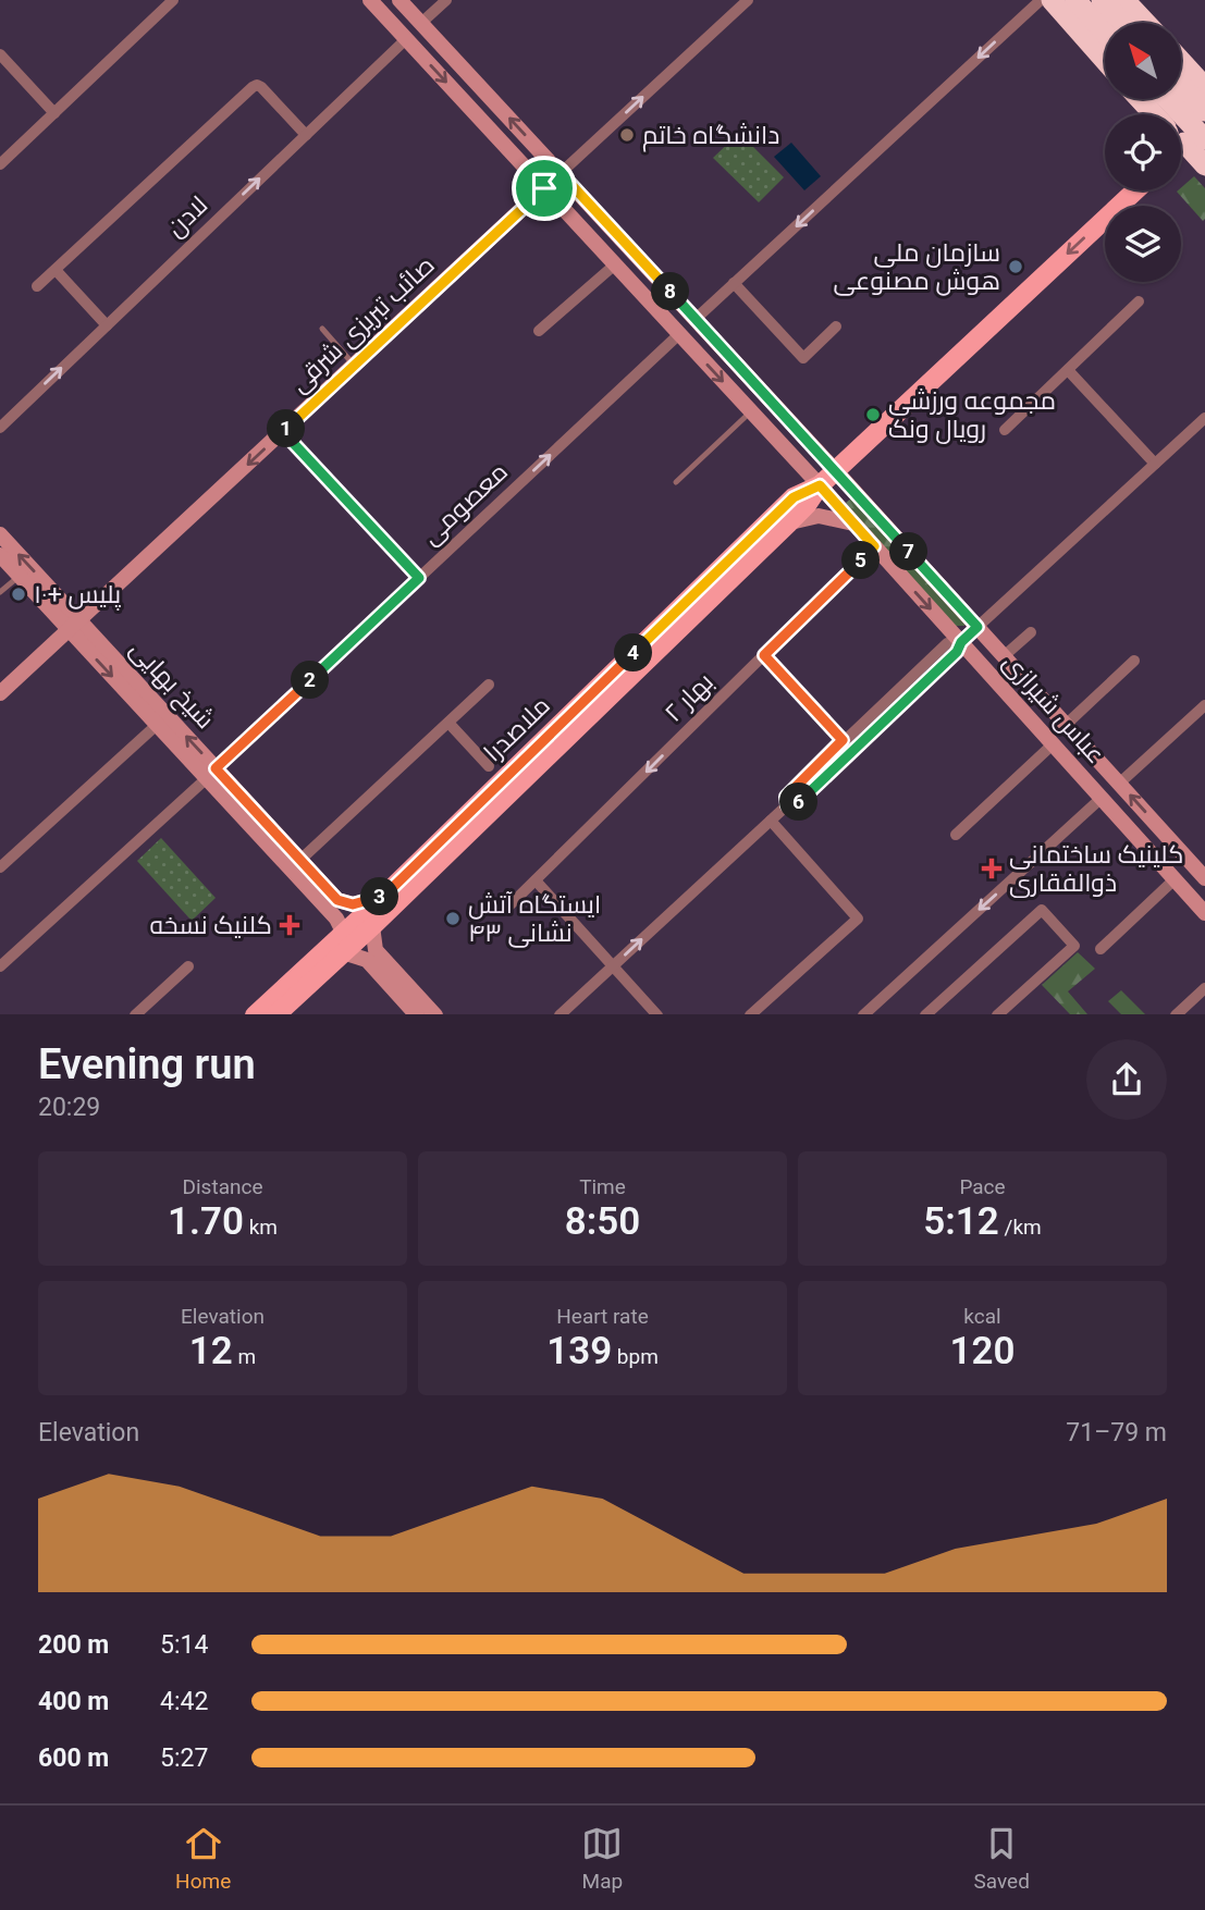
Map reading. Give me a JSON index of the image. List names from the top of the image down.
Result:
{
  "streets": {
    "main road": [
      "صائب تبریزی شرقی",
      "شیخ بهایی",
      "عباس شیرازی",
      "ملاصدرا"
    ],
    "street": ["لادن", "معصومی", "بهار ۲"]
  },
  "crossings": [
    ["لادن", "عباس شیرازی"],
    ["صائب تبریزی شرقی", "شیخ بهایی"],
    ["صائب تبریزی شرقی", "عباس شیرازی"],
    ["معصومی", "شیخ بهایی"],
    ["معصومی", "عباس شیرازی"],
    ["بهار ۲", "عباس شیرازی"],
    ["عباس شیرازی", "ملاصدرا"]
  ],
  "one_way": [
    "لادن",
    "صائب تبریزی شرقی",
    "معصومی",
    "بهار ۲"
  ],
  "places": {
    "other": [
      "دانشگاه خاتم",
      "سازمان ملی هوش مصنوعی",
      "مجموعه ورزشی رویال ونک",
      "پلیس +۱۰",
      "ایستگاه آتش نشانی ۴۳"
    ],
    "health": ["کلینیک ساختمانی ذوالفقاری", "کلنیک نسخه"]
  },
  "north": "top left",
  "page": {
    "pins": [
      "8",
      "1",
      "7",
      "5",
      "4",
      "2",
      "6",
      "3"
    ],
    "heading": ["Evening run", "20:29"],
    "stats": [
      ["Distance", "1.70 km"],
      ["Time", "8:50"],
      ["Pace", "5:12 /km"],
      ["Elevation", "12 m"],
      ["Heart rate", "139 bpm"],
      ["kcal", "120"]
    ],
    "chart": ["Elevation", "71–79 m"],
    "list": [
      {
        "name": "200 m",
        "note": "5:14"
      },
      {
        "name": "400 m",
        "note": "4:42"
      },
      {
        "name": "600 m",
        "note": "5:27"
      }
    ],
    "tabs": ["Home", "Map", "Saved"]
  }
}
